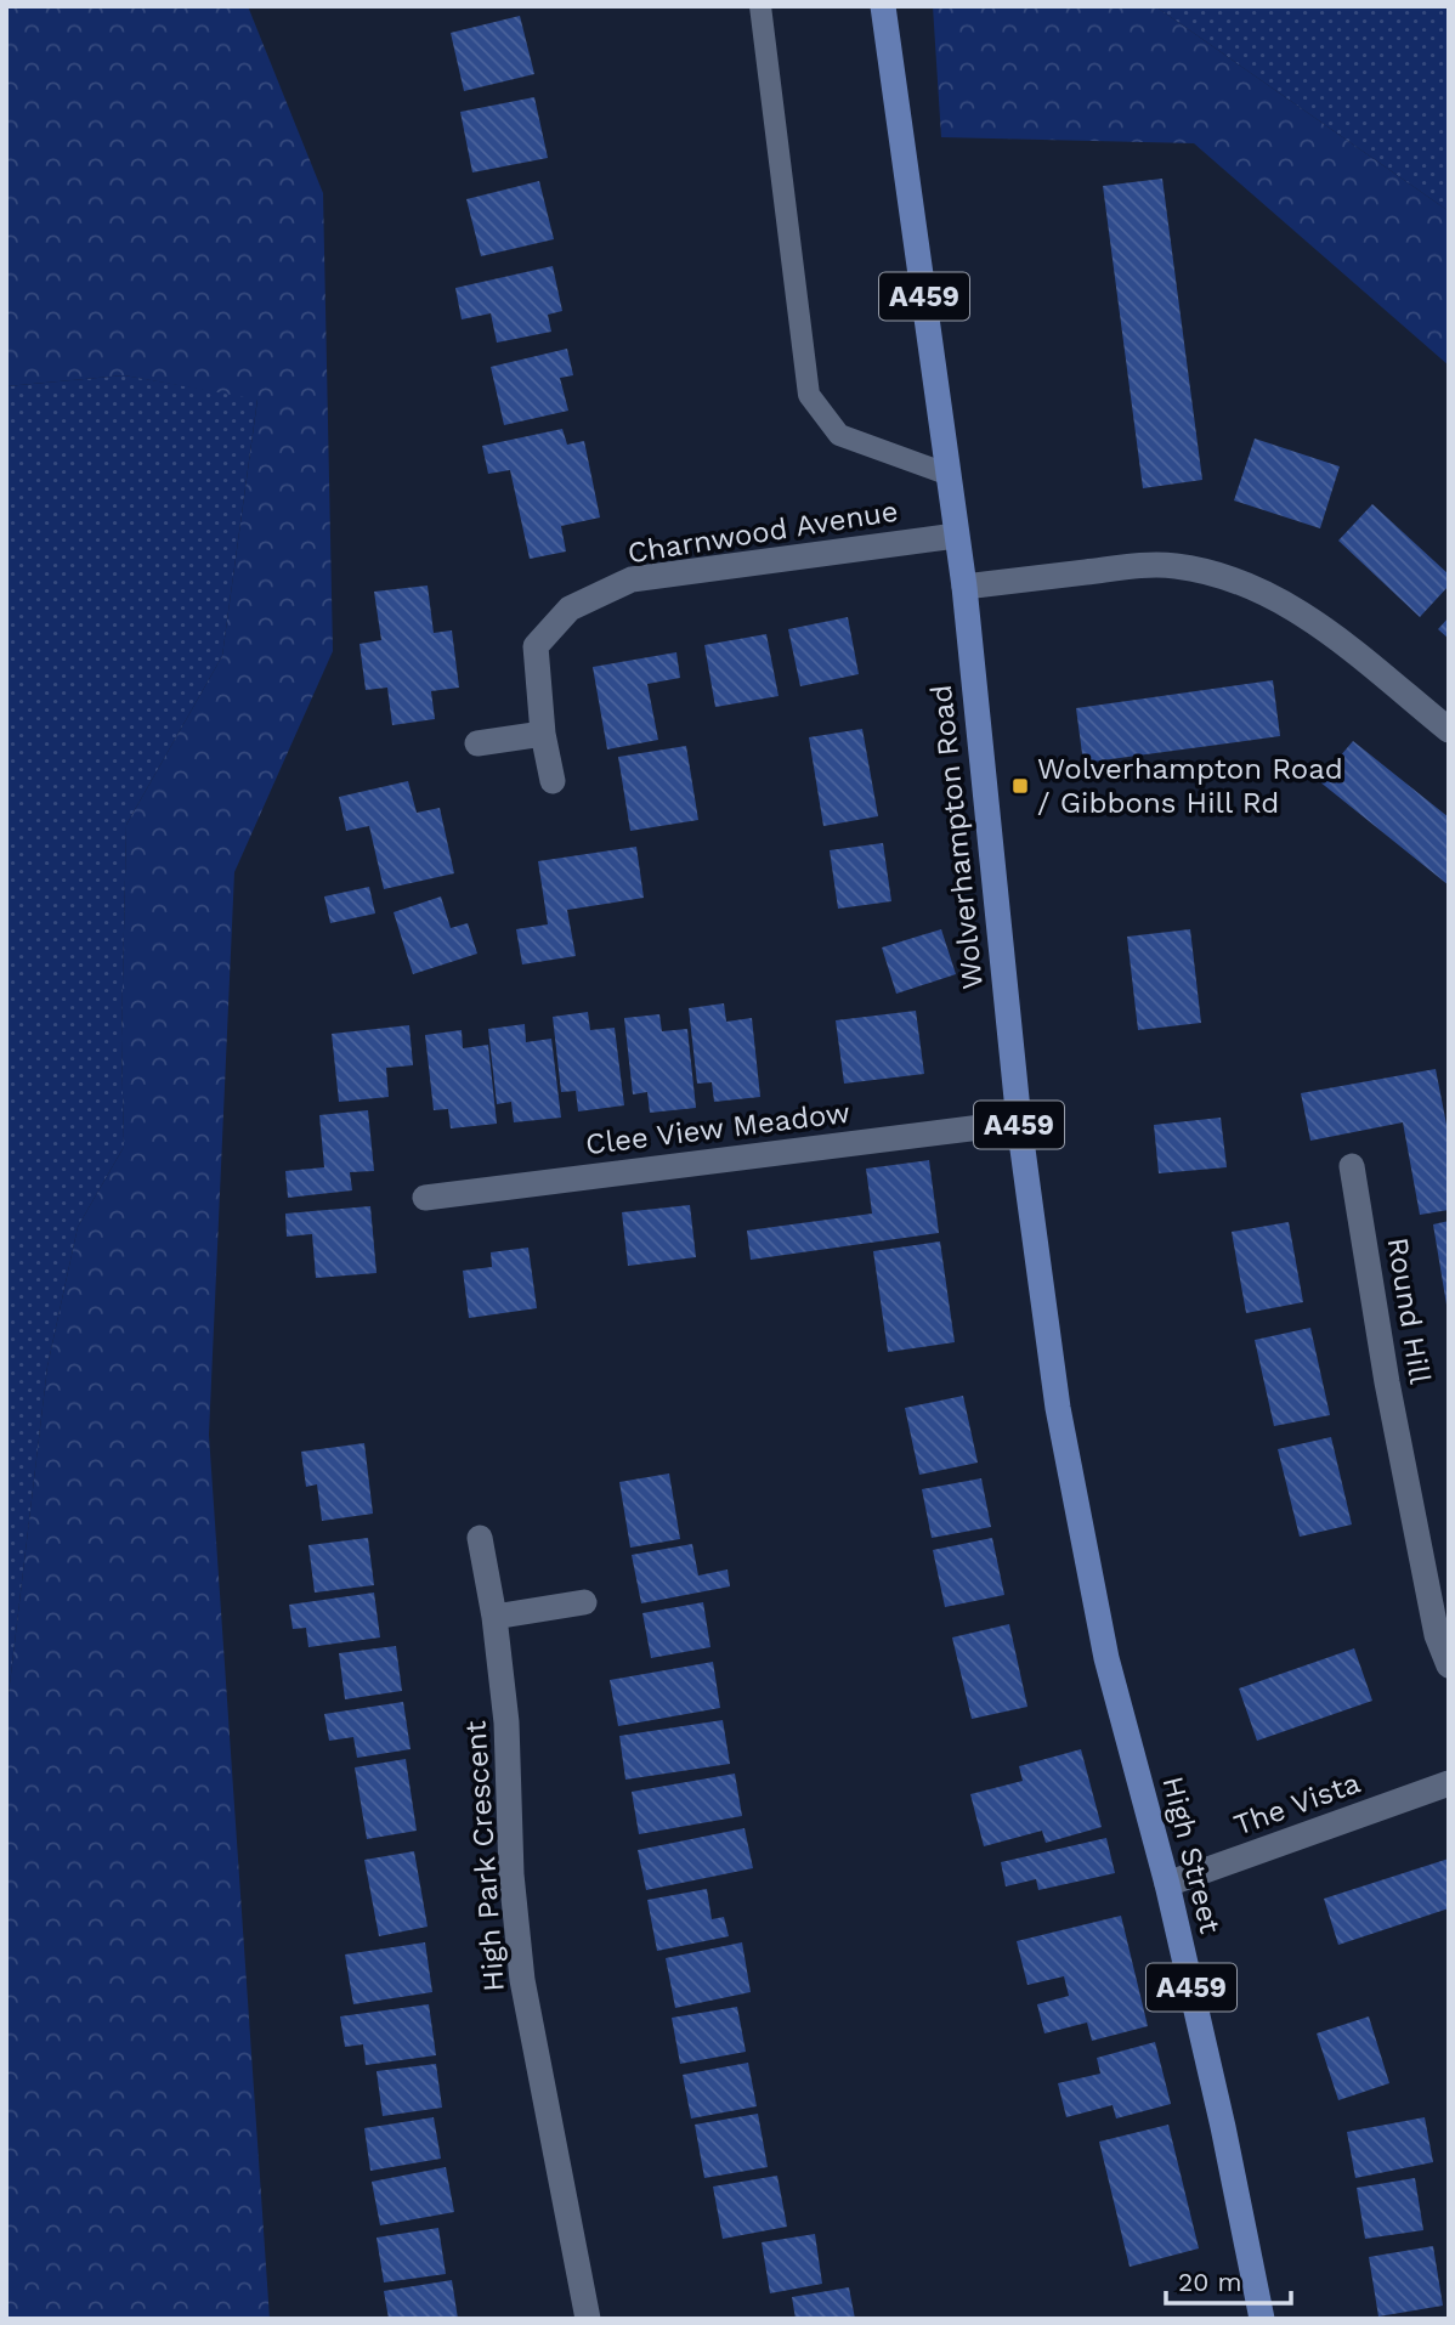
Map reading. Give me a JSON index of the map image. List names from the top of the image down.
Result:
{
  "streets": {
    "main road": ["A459", "Wolverhampton Road", "High Street"],
    "street": [
      "Charnwood Avenue",
      "Clee View Meadow",
      "Round Hill",
      "The Vista",
      "High Park Crescent"
    ]
  },
  "crossings": [
    ["Charnwood Avenue", "Wolverhampton Road"],
    ["Wolverhampton Road", "Clee View Meadow"],
    ["Wolverhampton Road", "High Street"],
    ["The Vista", "High Street"]
  ],
  "places": {
    "transit": ["Wolverhampton Road / Gibbons Hill Rd"]
  },
  "scale_bar": "20 m"
}
